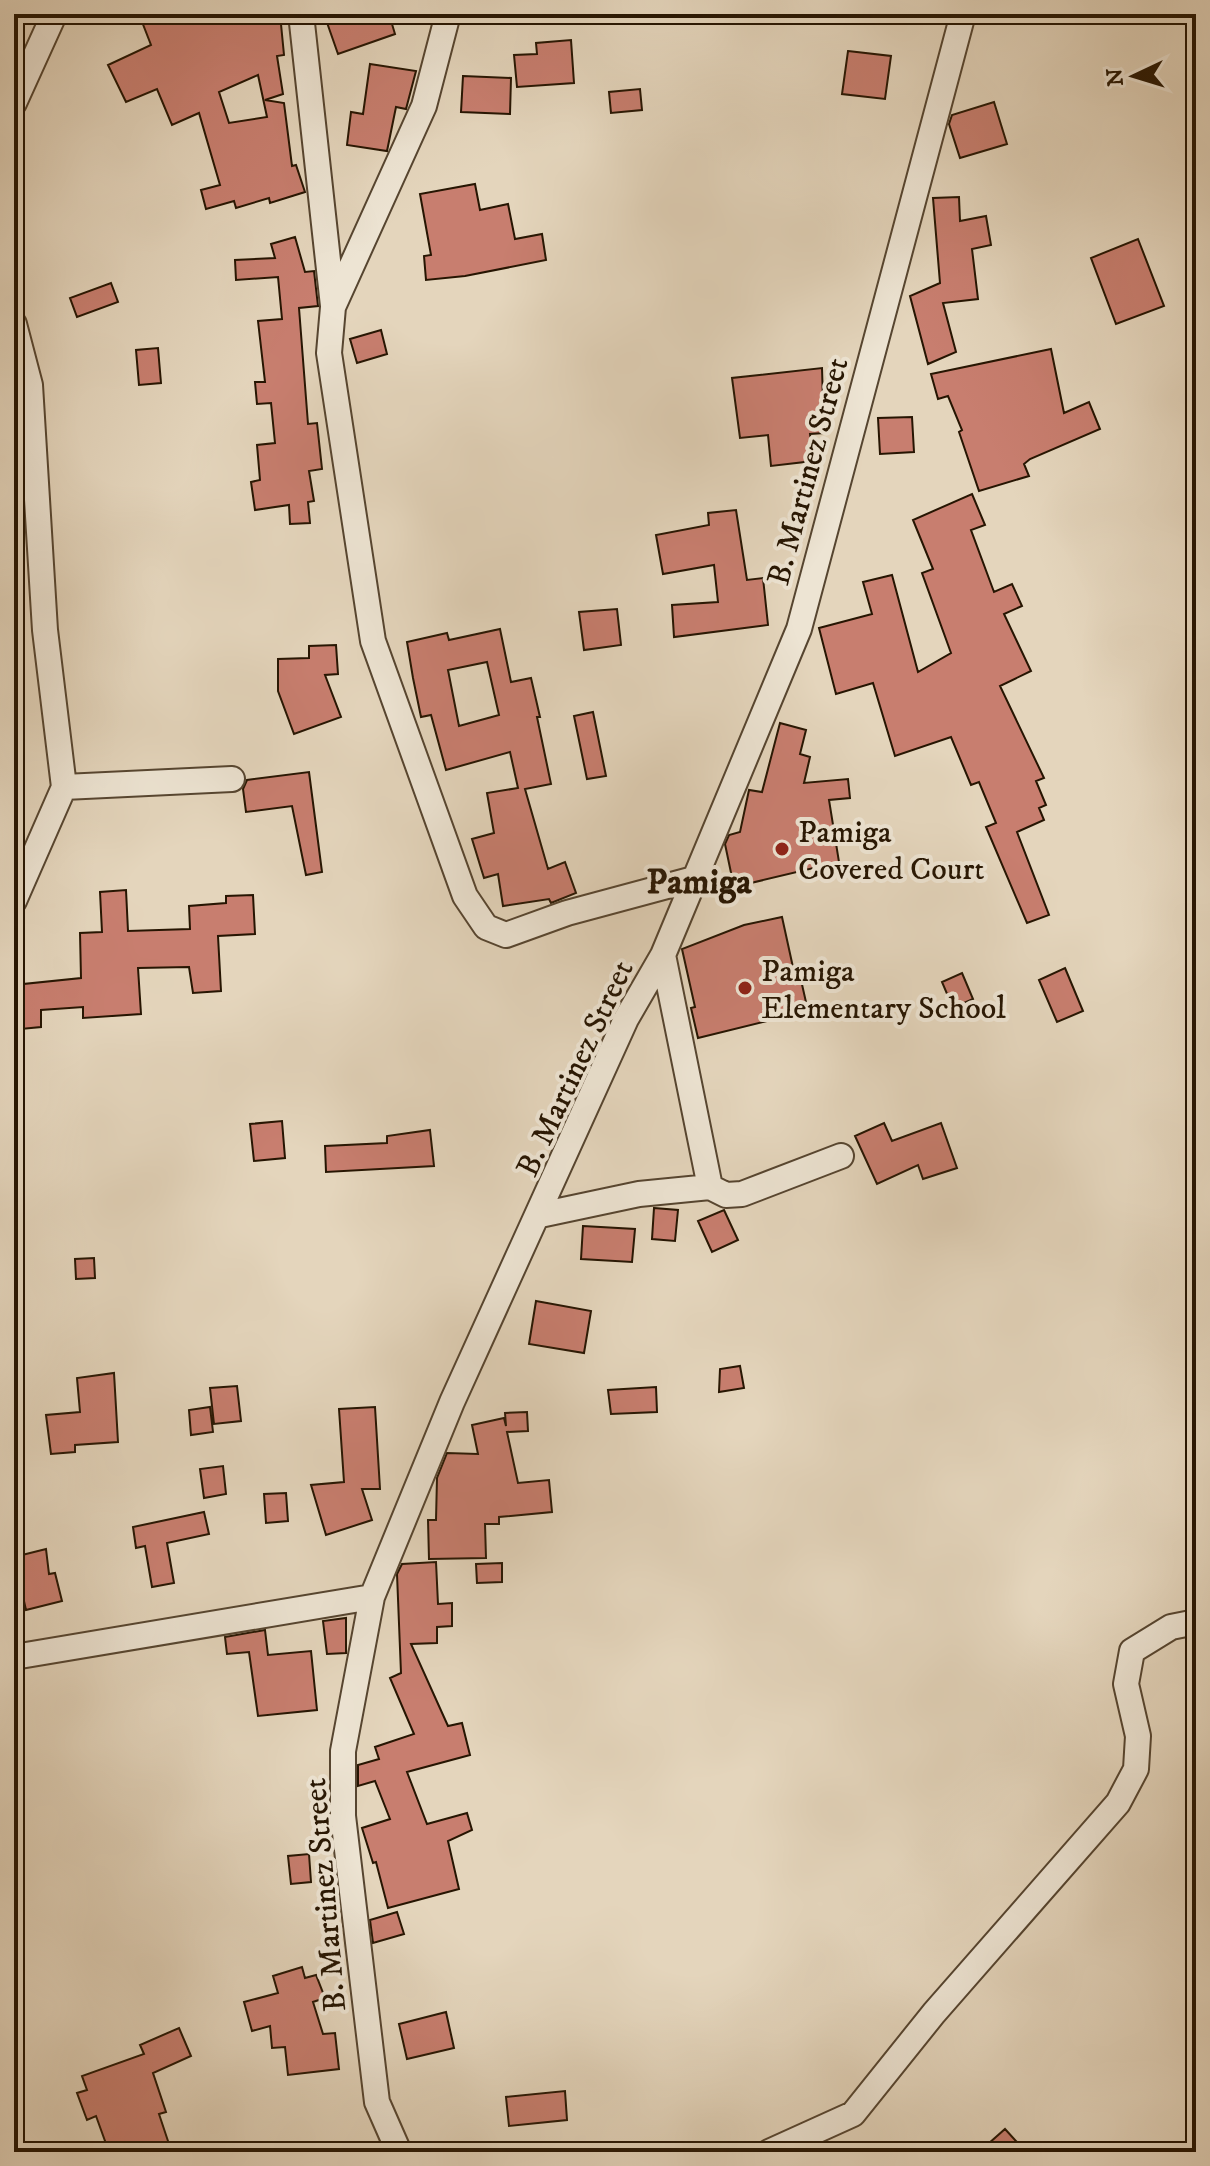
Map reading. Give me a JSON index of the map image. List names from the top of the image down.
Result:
{
  "streets": {
    "street": ["B. Martinez Street"]
  },
  "districts": ["Pamiga"],
  "places": ["Pamiga Covered Court", "Pamiga Elementary School"],
  "north": "left"
}
